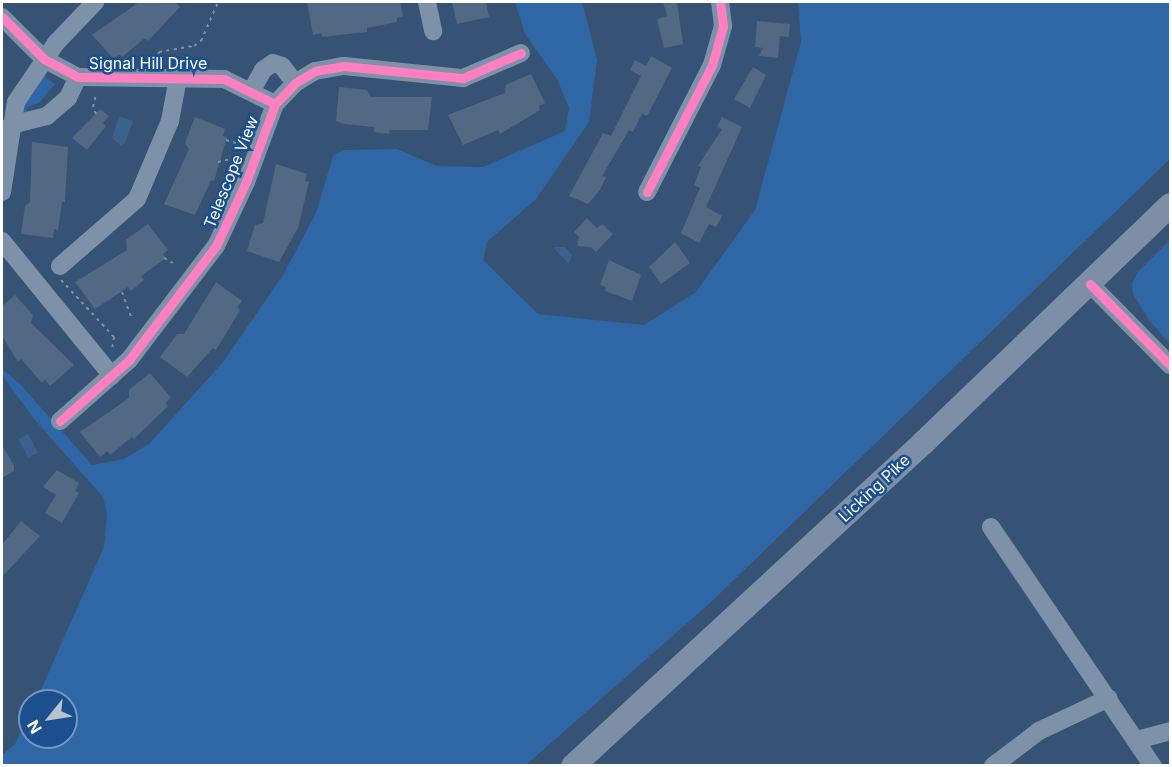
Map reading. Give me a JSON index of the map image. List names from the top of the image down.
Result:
{
  "streets": {
    "main road": ["Licking Pike"],
    "street": ["Signal Hill Drive", "Telescope View"]
  },
  "crossings": [
    ["Signal Hill Drive", "Telescope View"]
  ],
  "north": "bottom left"
}
